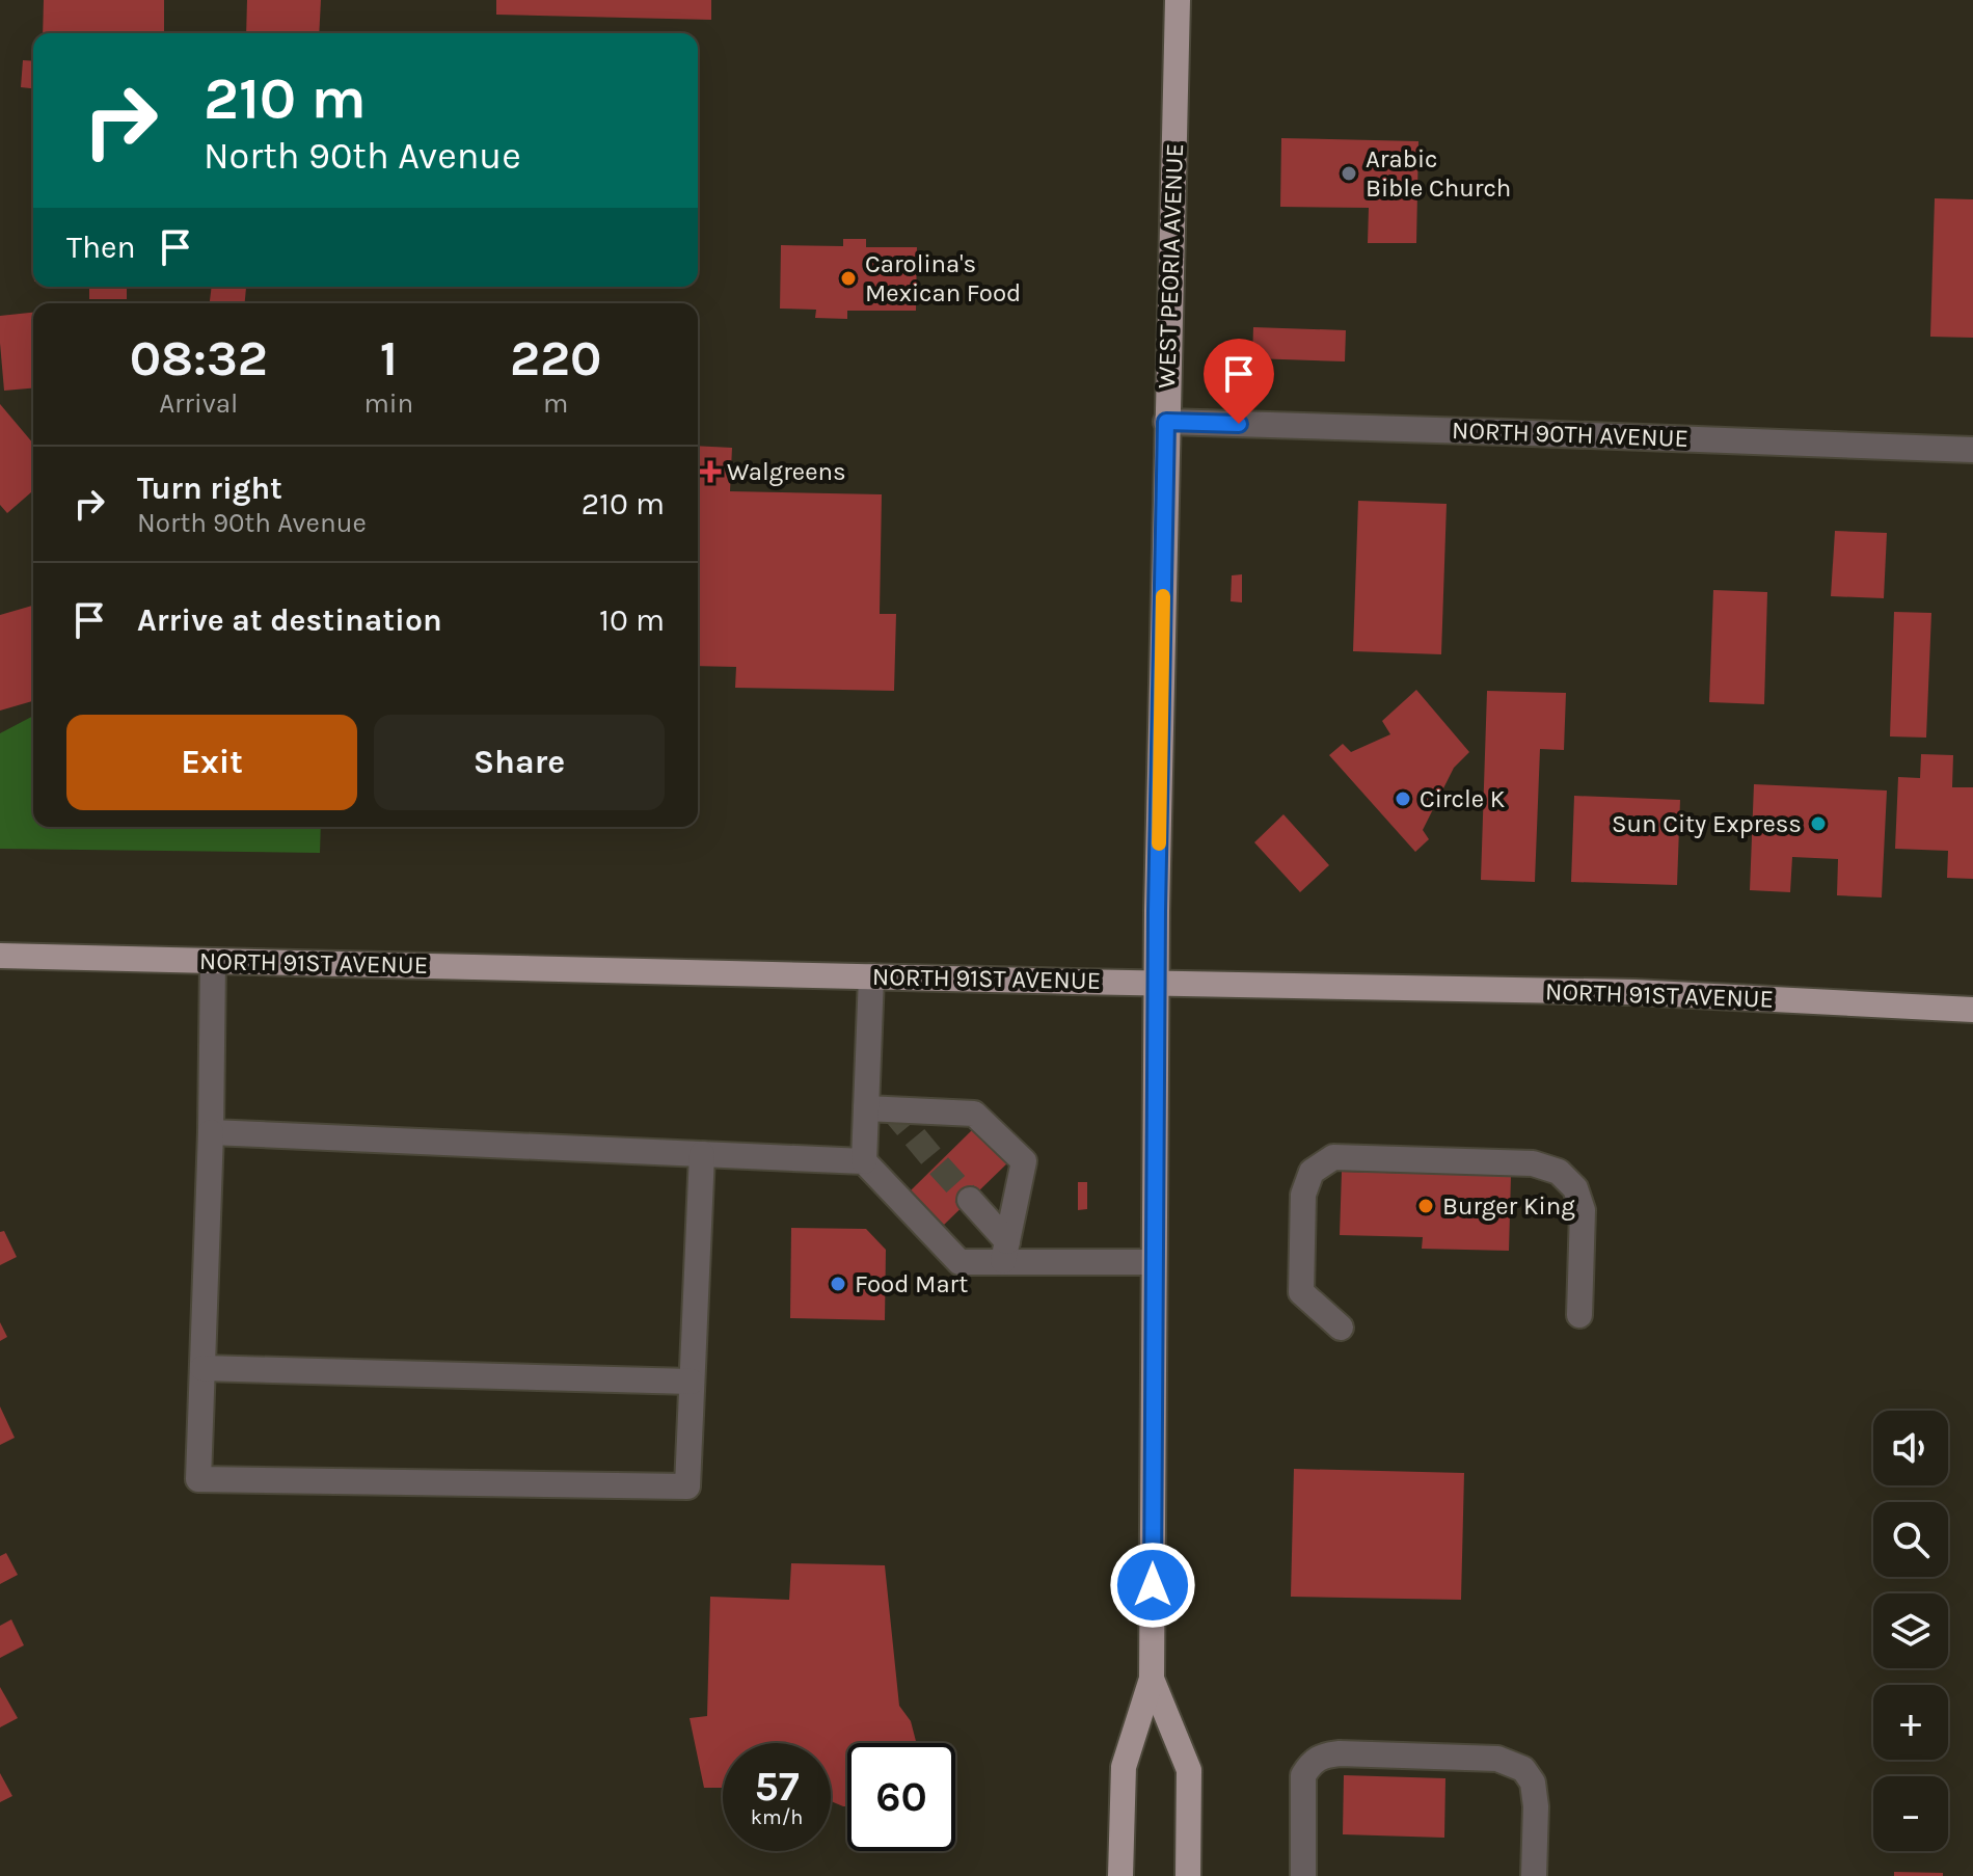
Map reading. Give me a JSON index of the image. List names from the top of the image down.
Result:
{
  "streets": {
    "main road": ["WEST PEORIA AVENUE", "NORTH 91ST AVENUE"],
    "street": ["NORTH 90TH AVENUE"]
  },
  "crossings": [
    ["WEST PEORIA AVENUE", "NORTH 90TH AVENUE"],
    ["WEST PEORIA AVENUE", "NORTH 91ST AVENUE"]
  ],
  "places": {
    "other": [
      "Arabic Bible Church",
      "Carolina's Mexican Food",
      "Circle K",
      "Sun City Express",
      "Burger King",
      "Food Mart"
    ],
    "health": ["Walgreens"]
  },
  "page": {
    "turn": ["210 m", "North 90th Avenue"],
    "then": "Then",
    "eta": [
      "08:32",
      "Arrival",
      "1",
      "min",
      "220",
      "m"
    ],
    "list": [
      {
        "name": "Turn right",
        "note": "North 90th Avenue",
        "value": "210 m"
      },
      {
        "name": "Arrive at destination",
        "value": "10 m"
      }
    ],
    "buttons": ["Exit", "Share"],
    "map_buttons": ["+", "−"],
    "speed": "57 km/h",
    "limit": "60"
  }
}
